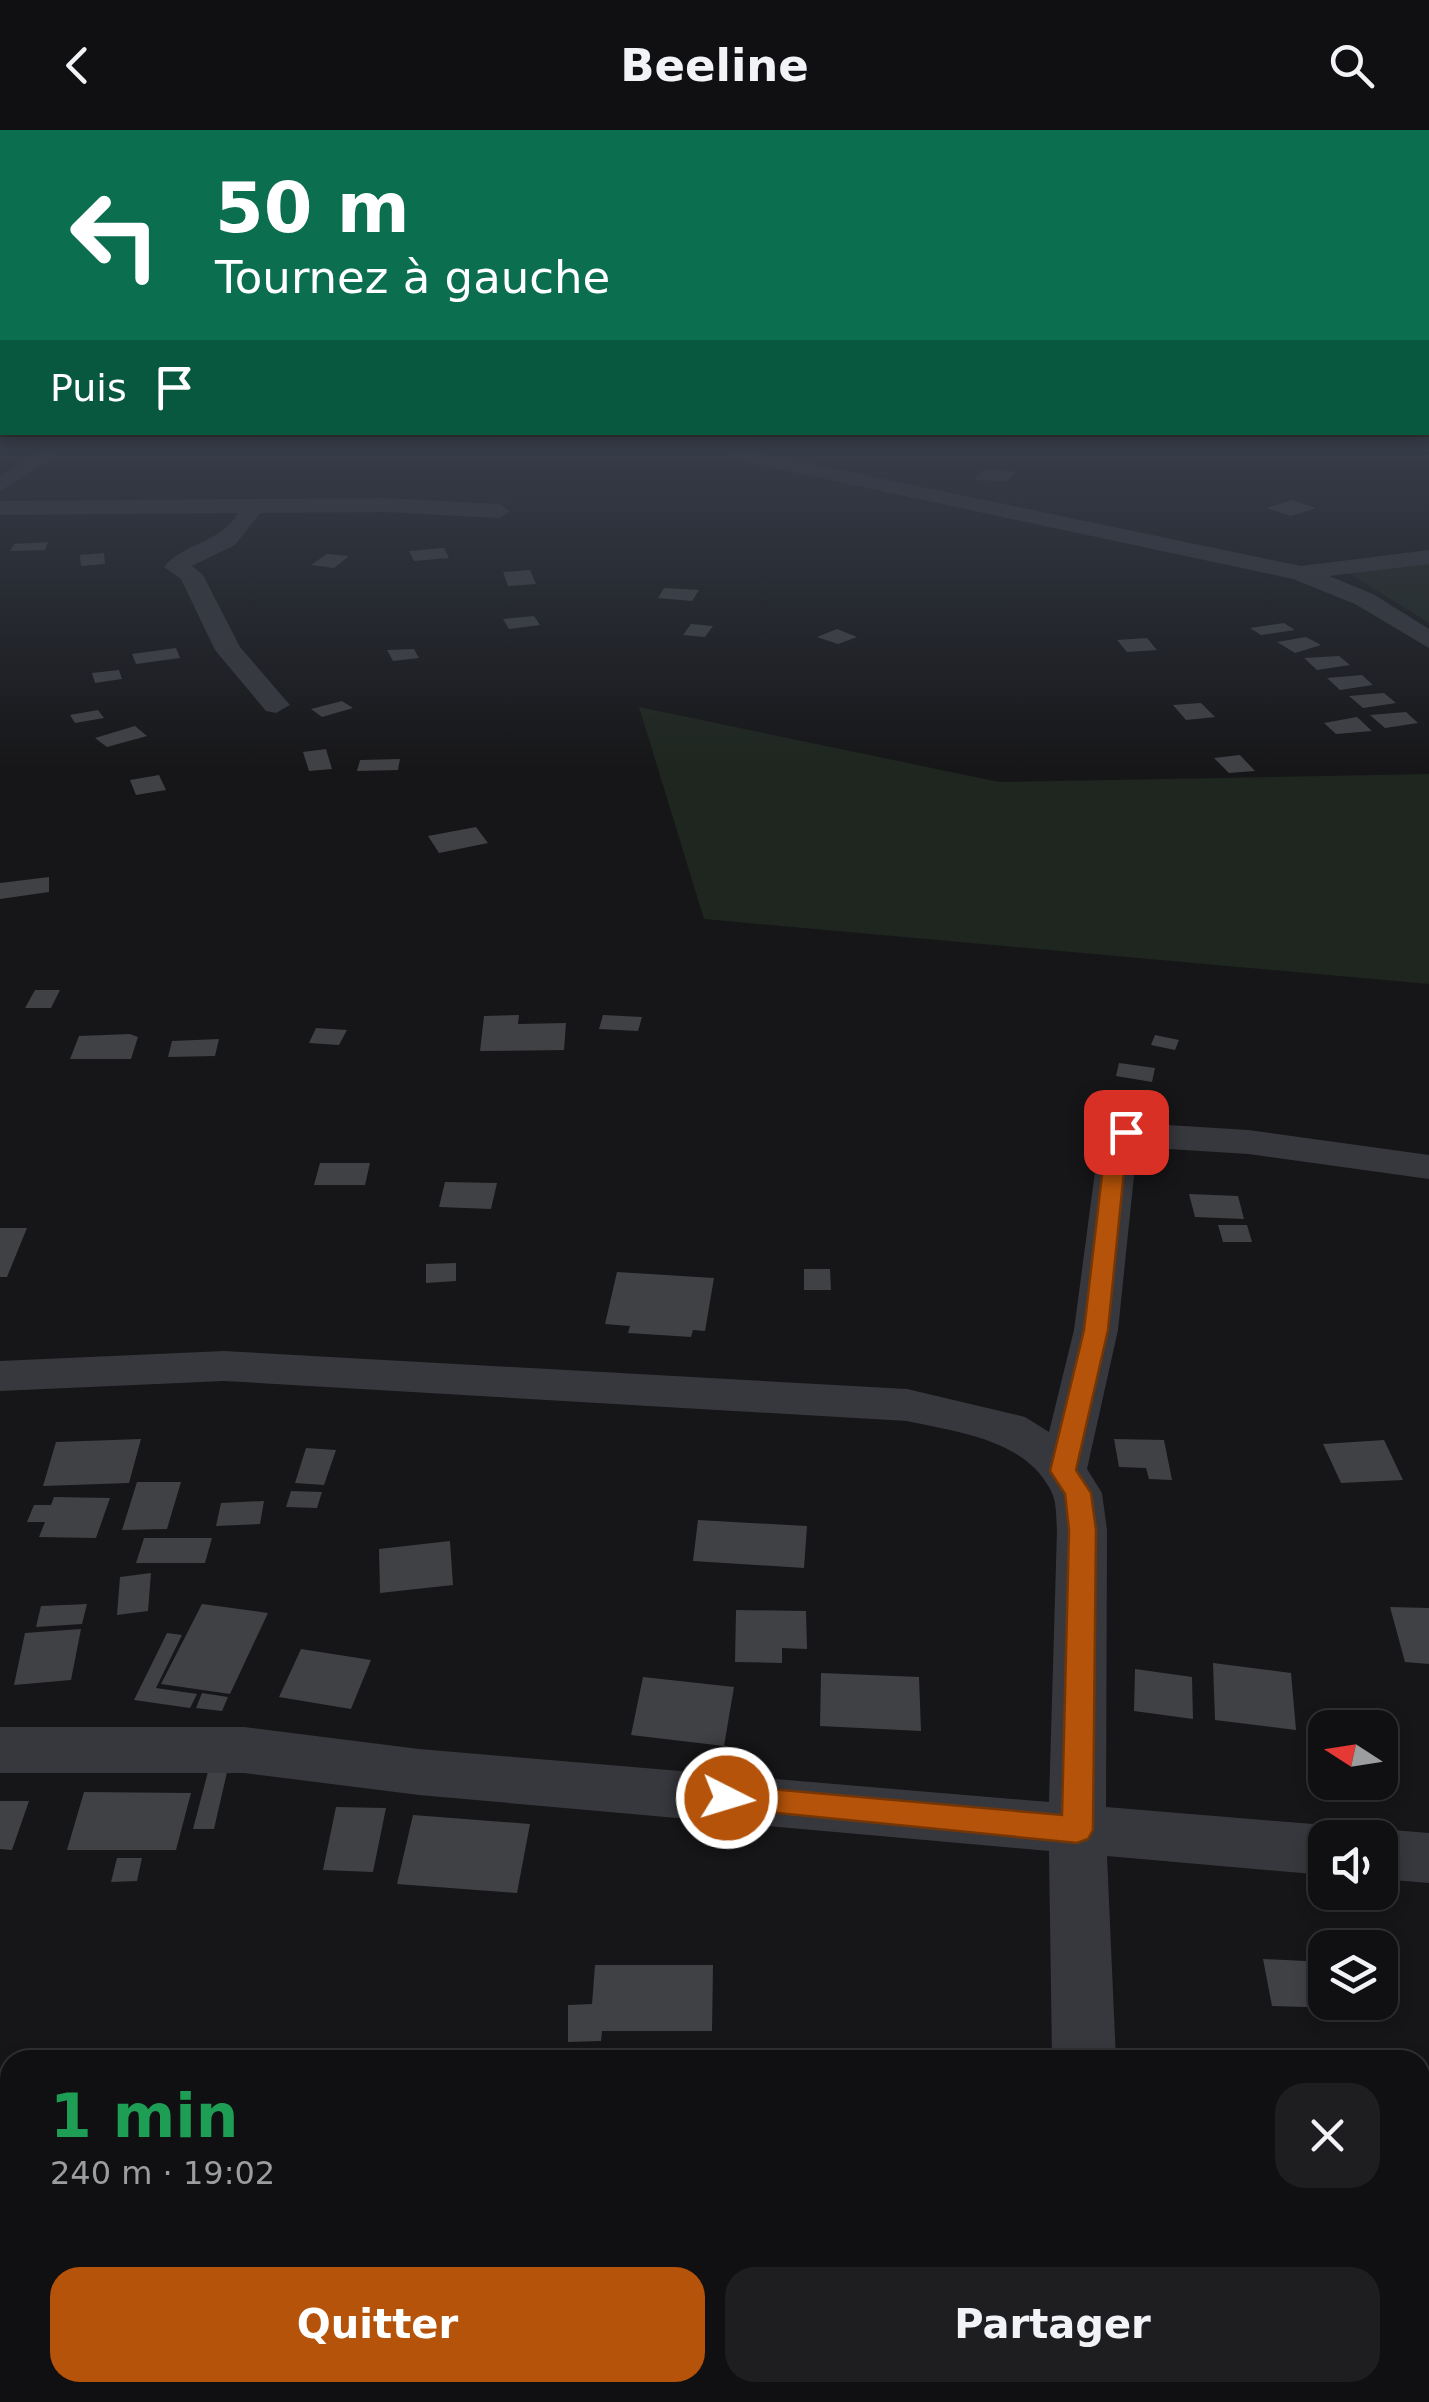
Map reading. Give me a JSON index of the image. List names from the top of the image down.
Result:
{
  "north": "left",
  "page": {
    "header": "Beeline",
    "turn": ["50 m", "Tournez à gauche"],
    "then": "Puis",
    "heading": ["1 min", "240 m · 19:02"],
    "buttons": ["Quitter", "Partager"]
  }
}
